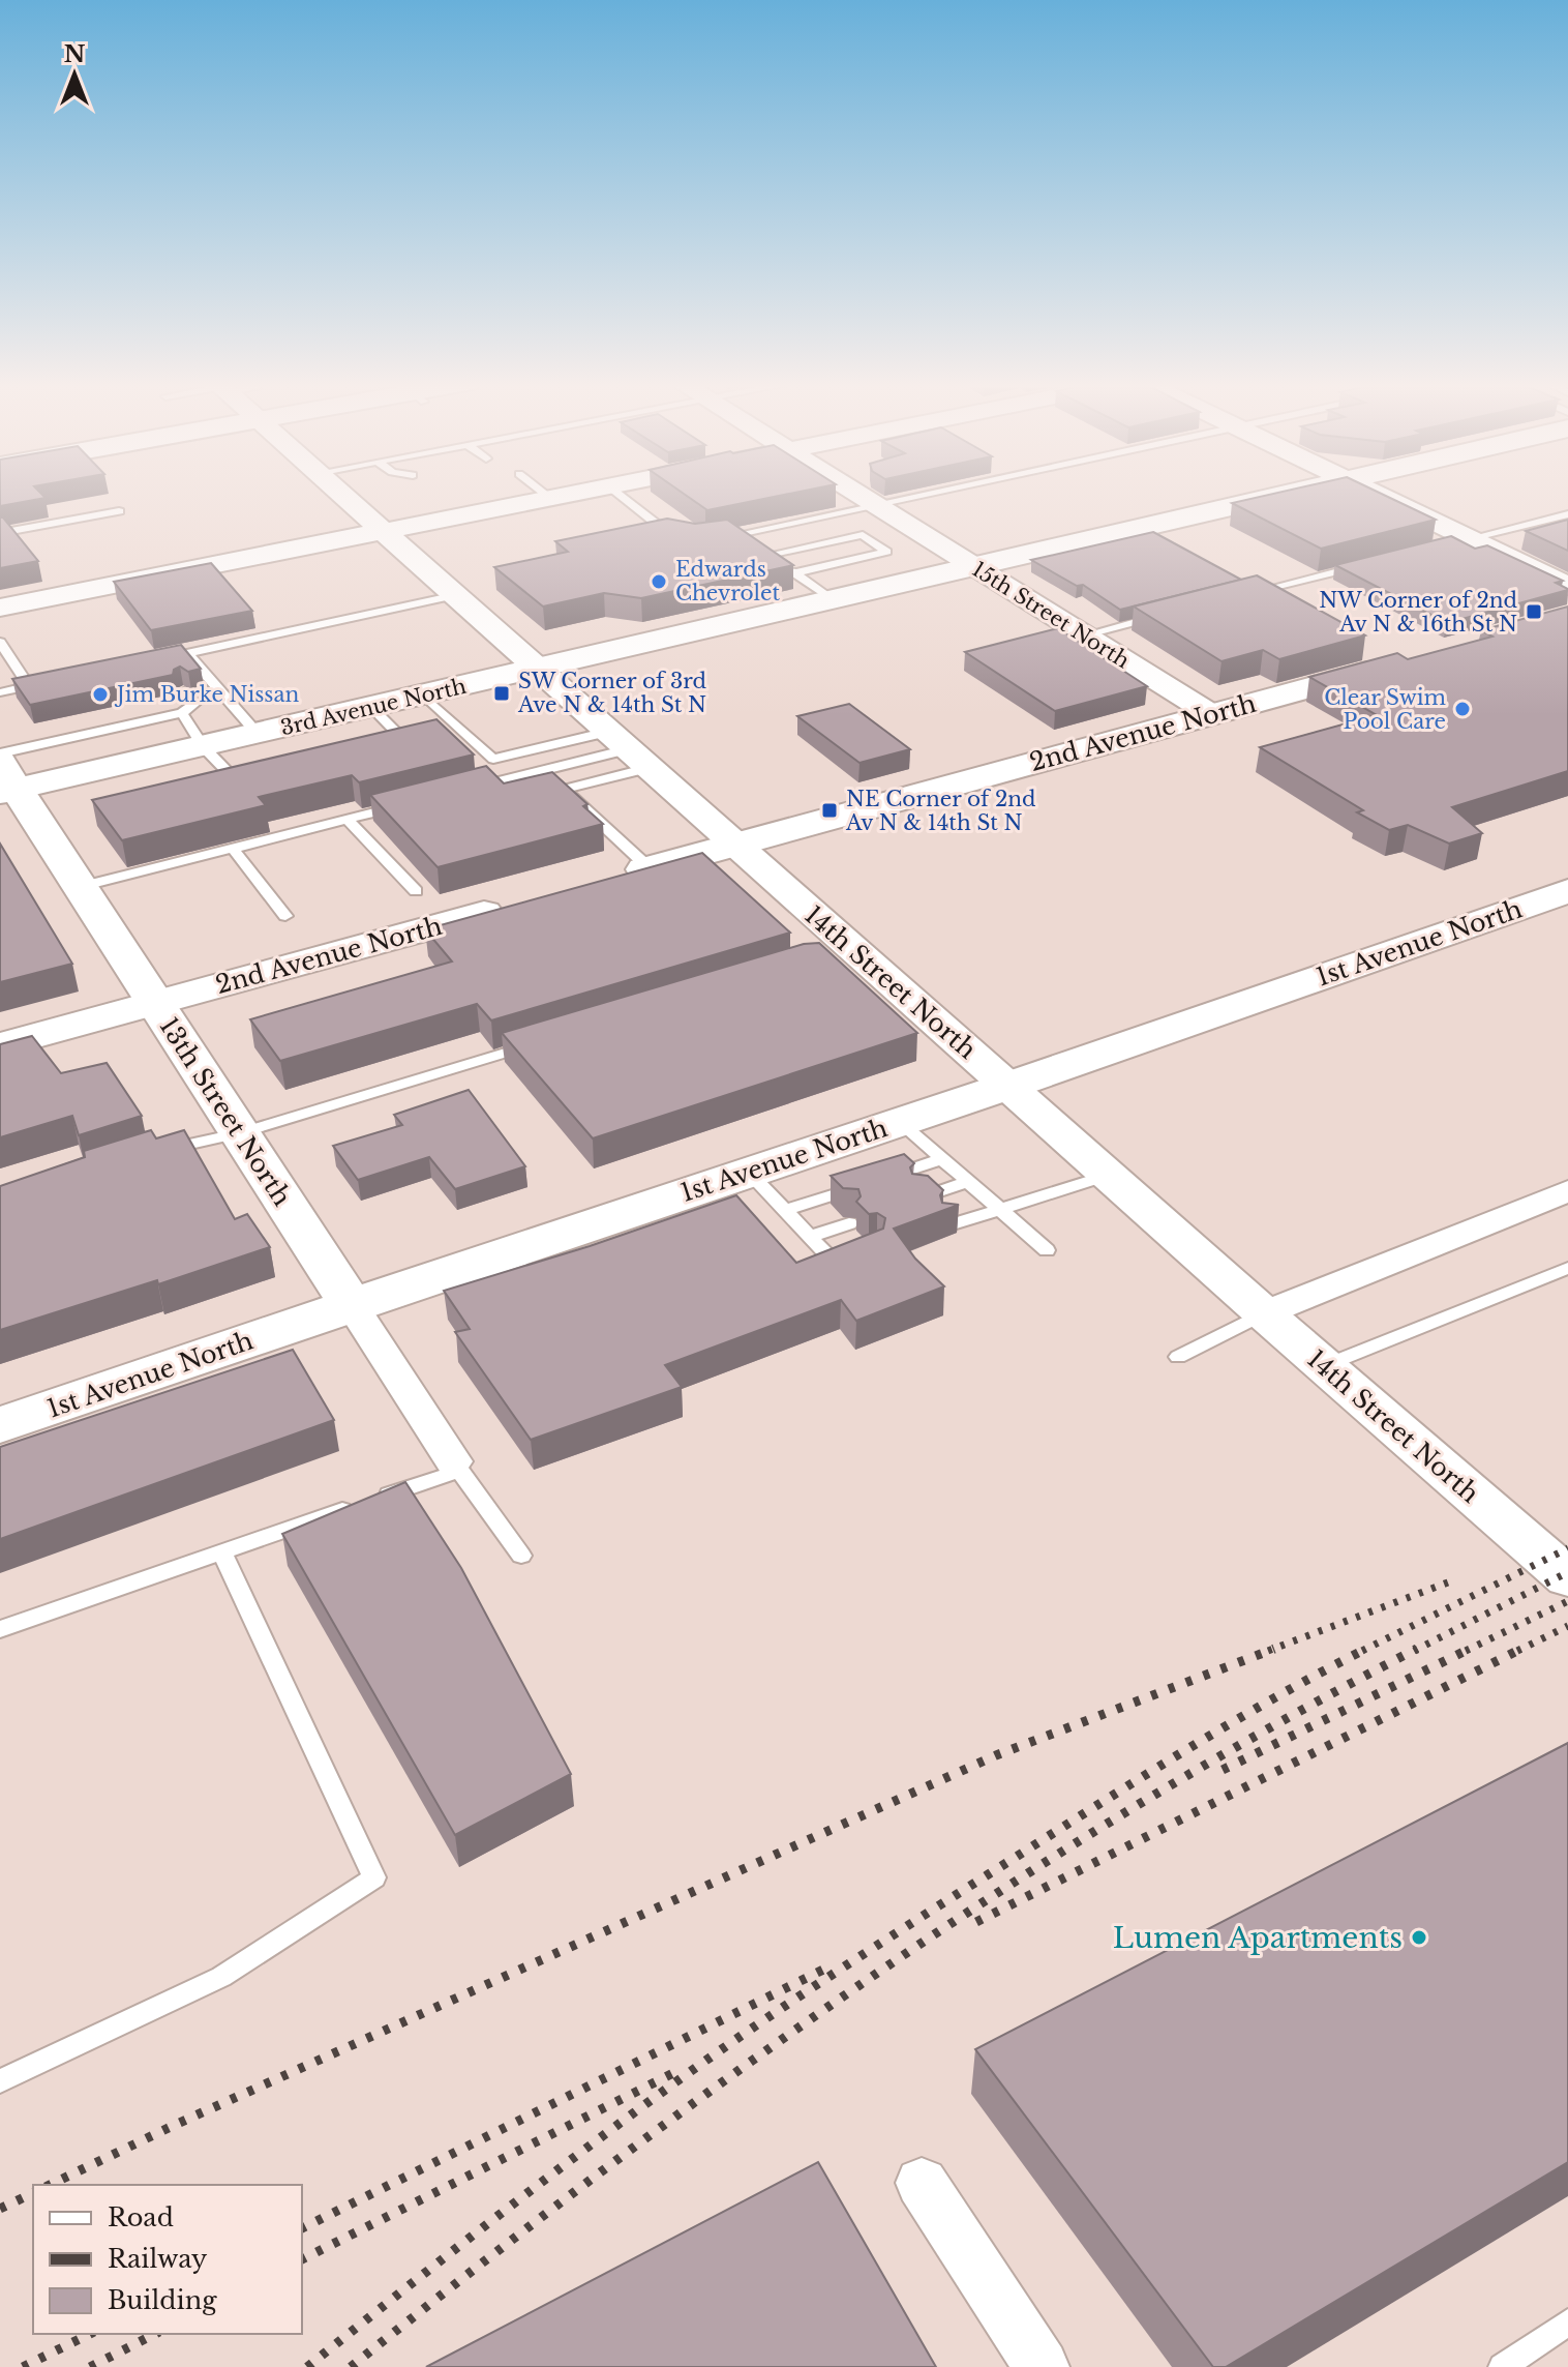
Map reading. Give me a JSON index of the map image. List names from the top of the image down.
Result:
{
  "streets": {
    "main road": [
      "3rd Avenue North",
      "2nd Avenue North",
      "1st Avenue North",
      "13th Street North"
    ],
    "street": ["15th Street North", "14th Street North"]
  },
  "crossings": [
    ["15th Street North", "3rd Avenue North"],
    ["15th Street North", "2nd Avenue North"],
    ["3rd Avenue North", "14th Street North"],
    ["3rd Avenue North", "13th Street North"],
    ["2nd Avenue North", "14th Street North"],
    ["2nd Avenue North", "13th Street North"],
    ["1st Avenue North", "14th Street North"],
    ["1st Avenue North", "13th Street North"]
  ],
  "places": {
    "other": [
      "Edwards Chevrolet",
      "Jim Burke Nissan",
      "Clear Swim Pool Care",
      "Lumen Apartments"
    ],
    "transit": ["NW Corner of 2nd Av N & 16th St N", "SW Corner of 3rd Ave N & 14th St N", "NE Corner of 2nd Av N & 14th St N"]
  },
  "legend": ["Road", "Railway", "Building"],
  "north": "top"
}
